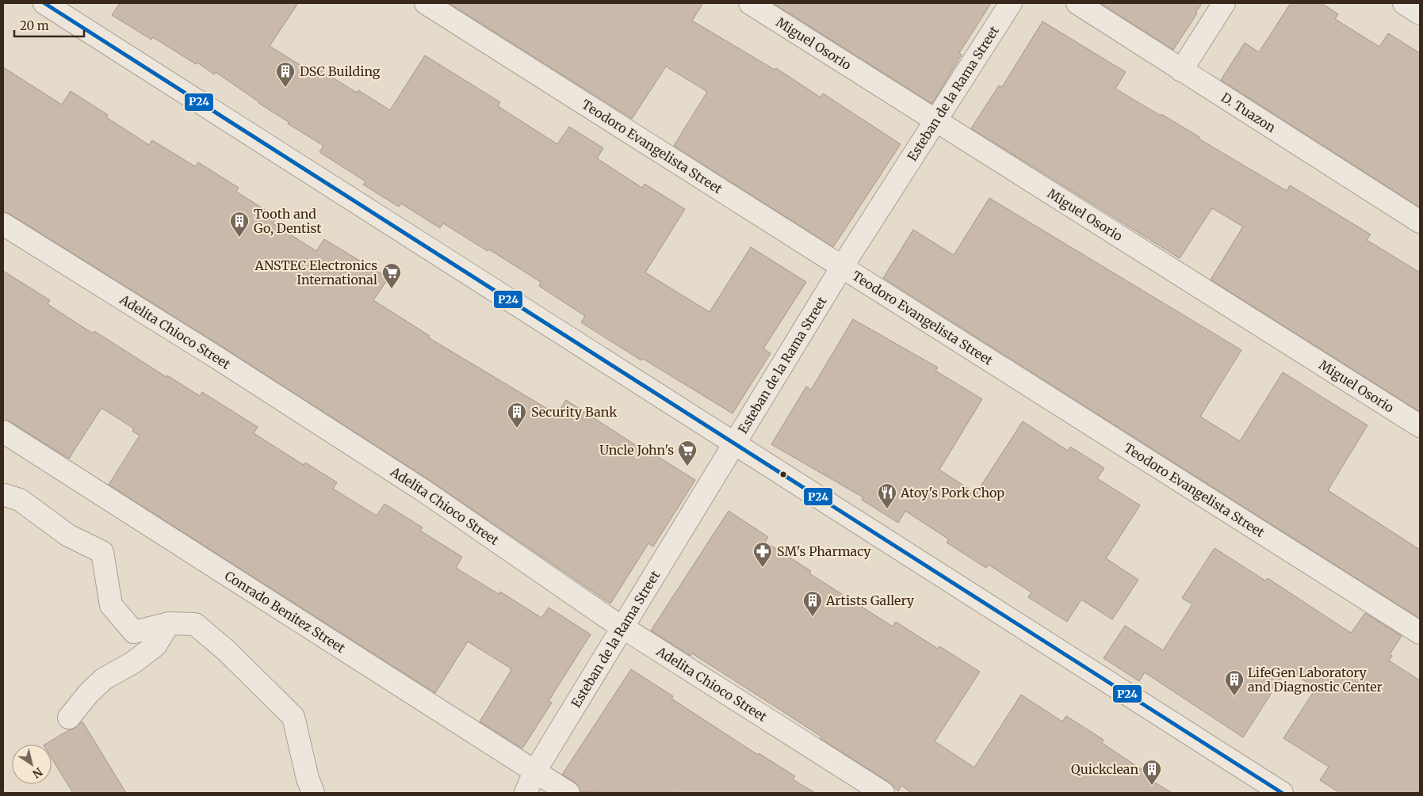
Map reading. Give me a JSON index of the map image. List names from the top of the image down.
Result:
{
  "streets": {
    "street": [
      "Miguel Osorio",
      "Esteban de la Rama Street",
      "D. Tuazon",
      "Teodoro Evangelista Street",
      "Adelita Chioco Street",
      "Conrado Benitez Street"
    ]
  },
  "crossings": [
    ["Miguel Osorio", "Esteban de la Rama Street"],
    ["Esteban de la Rama Street", "Teodoro Evangelista Street"],
    ["Esteban de la Rama Street", "Adelita Chioco Street"],
    ["Esteban de la Rama Street", "Conrado Benitez Street"]
  ],
  "places": {
    "building": [
      "DSC Building",
      "Tooth and Go, Dentist",
      "Security Bank",
      "Artists Gallery",
      "LifeGen Laboratory and Diagnostic Center",
      "Quickclean"
    ],
    "supermarket": ["ANSTEC Electronics International", "Uncle John's"],
    "restaurant": ["Atoy's Pork Chop"],
    "pharmacy": ["SM's Pharmacy"]
  },
  "lines": ["transit line P24"],
  "scale_bar": "20 m",
  "north": "bottom right"
}
